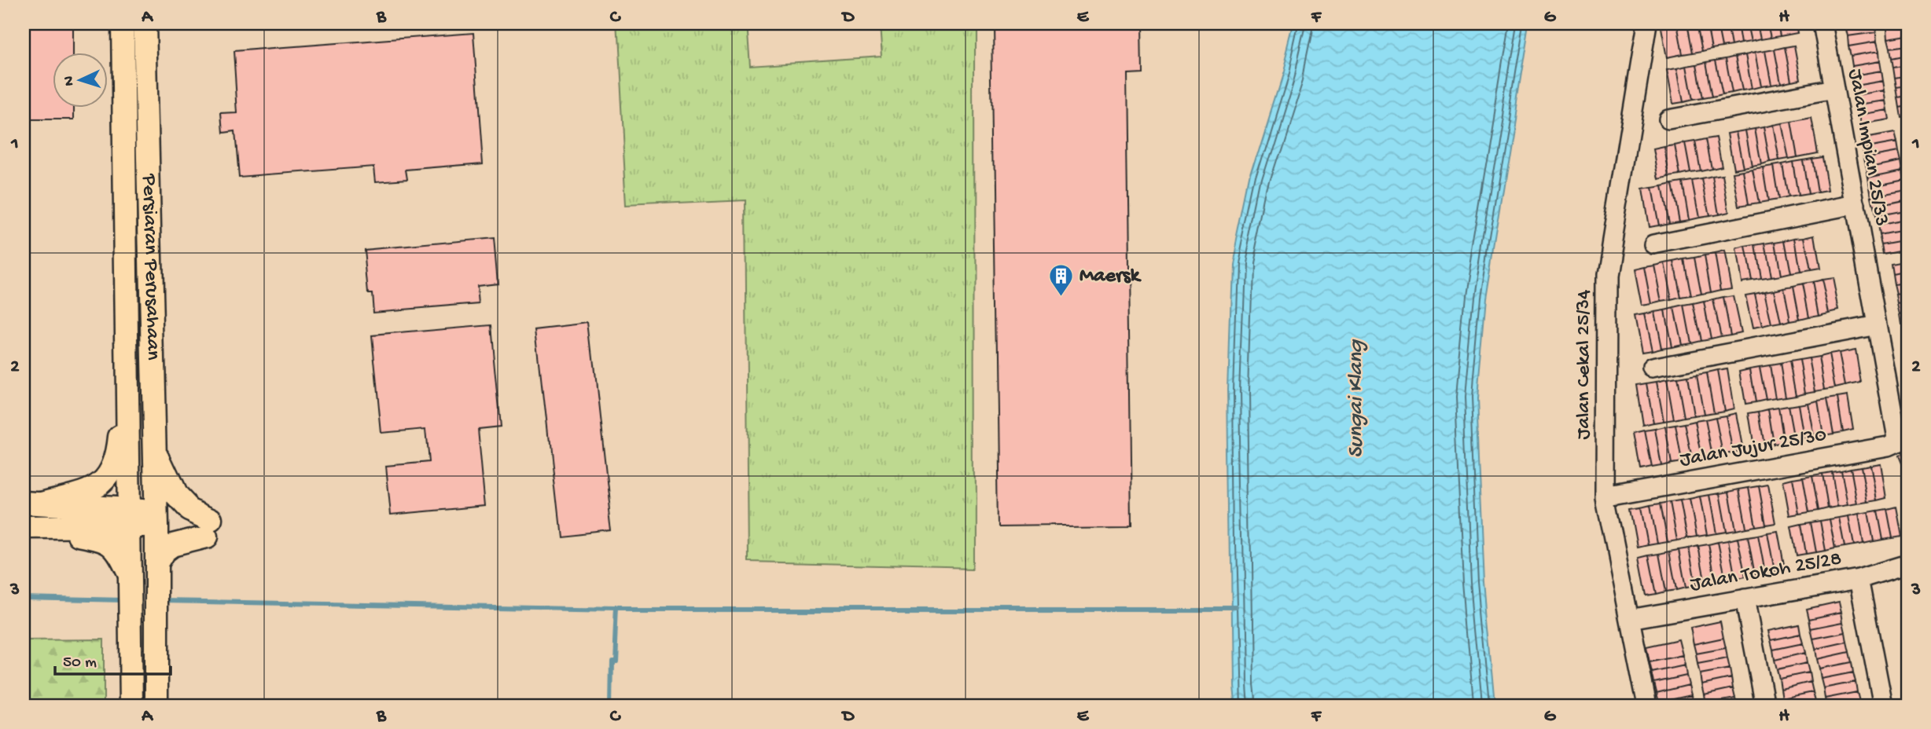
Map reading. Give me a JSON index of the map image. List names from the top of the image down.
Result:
{
  "streets": {
    "main road": ["Persiaran Perusahaan"],
    "street": [
      "Jalan Impian 25/33",
      "Jalan Cekal 25/34",
      "Jalan Jujur 25/30",
      "Jalan Tokoh 25/28"
    ]
  },
  "crossings": [
    ["Jalan Impian 25/33", "Jalan Jujur 25/30"],
    ["Jalan Cekal 25/34", "Jalan Jujur 25/30"],
    ["Jalan Cekal 25/34", "Jalan Tokoh 25/28"]
  ],
  "water": ["Sungai Klang"],
  "places": {
    "building": ["Maersk"]
  },
  "scale_bar": "50 m",
  "north": "left",
  "grid": {
    "columns": [
      "A",
      "B",
      "C",
      "D",
      "E",
      "F",
      "G",
      "H"
    ],
    "rows": ["1", "2", "3"]
  }
}
